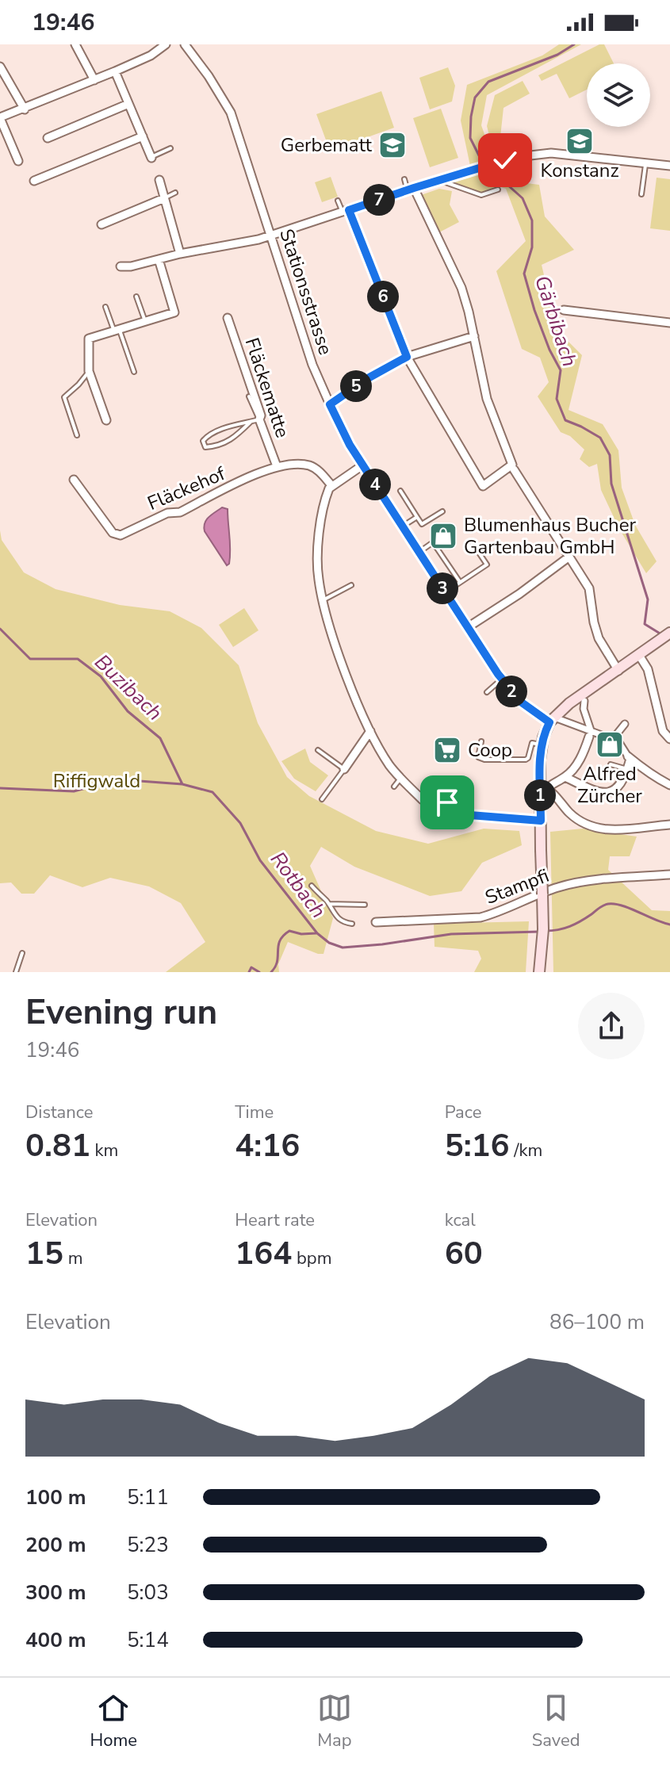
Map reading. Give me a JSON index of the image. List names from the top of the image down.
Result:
{
  "streets": {
    "street": [
      "Stationsstrasse",
      "Fläckematte",
      "Fläckehof",
      "Stampfi"
    ]
  },
  "crossings": [
    ["Fläckematte", "Fläckehof"]
  ],
  "water": ["Gärbibach", "Buzibach", "Rotbach"],
  "parks": ["Riffigwald"],
  "places": {
    "school or university": ["Konstanz", "Gerbematt"],
    "shop": ["Blumenhaus Bucher Gartenbau GmbH", "Alfred Zürcher"],
    "supermarket": ["Coop"]
  },
  "page": {
    "status": "19:46",
    "pins": [
      "7",
      "6",
      "5",
      "4",
      "3",
      "2",
      "1"
    ],
    "heading": ["Evening run", "19:46"],
    "stats": [
      ["Distance", "0.81 km"],
      ["Time", "4:16"],
      ["Pace", "5:16 /km"],
      ["Elevation", "15 m"],
      ["Heart rate", "164 bpm"],
      ["kcal", "60"]
    ],
    "chart": ["Elevation", "86–100 m"],
    "list": [
      {
        "name": "100 m",
        "note": "5:11"
      },
      {
        "name": "200 m",
        "note": "5:23"
      },
      {
        "name": "300 m",
        "note": "5:03"
      },
      {
        "name": "400 m",
        "note": "5:14"
      }
    ],
    "tabs": ["Home", "Map", "Saved"]
  }
}
